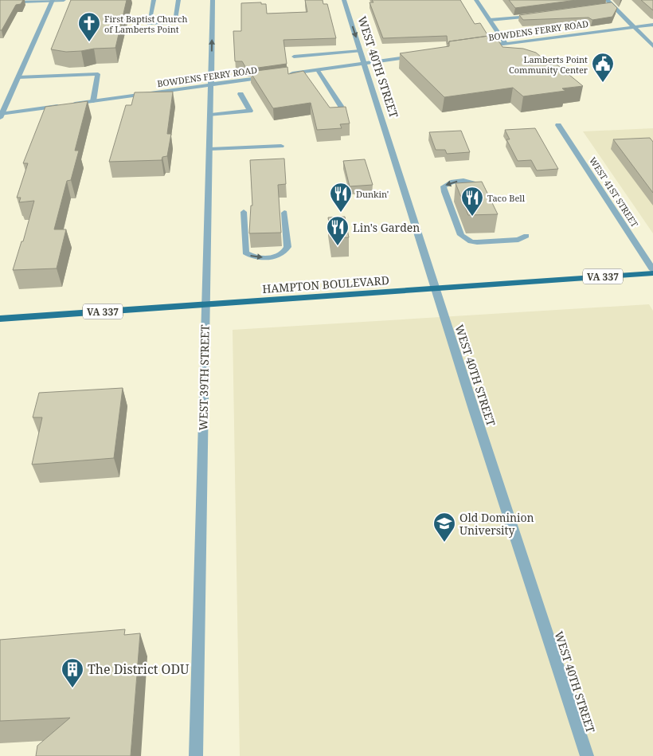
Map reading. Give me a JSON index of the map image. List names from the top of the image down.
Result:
{
  "streets": {
    "main road": ["VA 337", "HAMPTON BOULEVARD"],
    "street": [
      "BOWDENS FERRY ROAD",
      "WEST 40TH STREET",
      "WEST 41ST STREET",
      "WEST 39TH STREET"
    ]
  },
  "crossings": [
    ["BOWDENS FERRY ROAD", "WEST 39TH STREET"],
    ["WEST 40TH STREET", "HAMPTON BOULEVARD"],
    ["WEST 41ST STREET", "HAMPTON BOULEVARD"],
    ["HAMPTON BOULEVARD", "WEST 39TH STREET"]
  ],
  "places": {
    "church": ["First Baptist Church of Lamberts Point"],
    "public building": ["Lamberts Point Community Center"],
    "restaurant": ["Dunkin'", "Taco Bell", "Lin's Garden"],
    "school or university": ["Old Dominion University"],
    "building": ["The District ODU"]
  }
}
